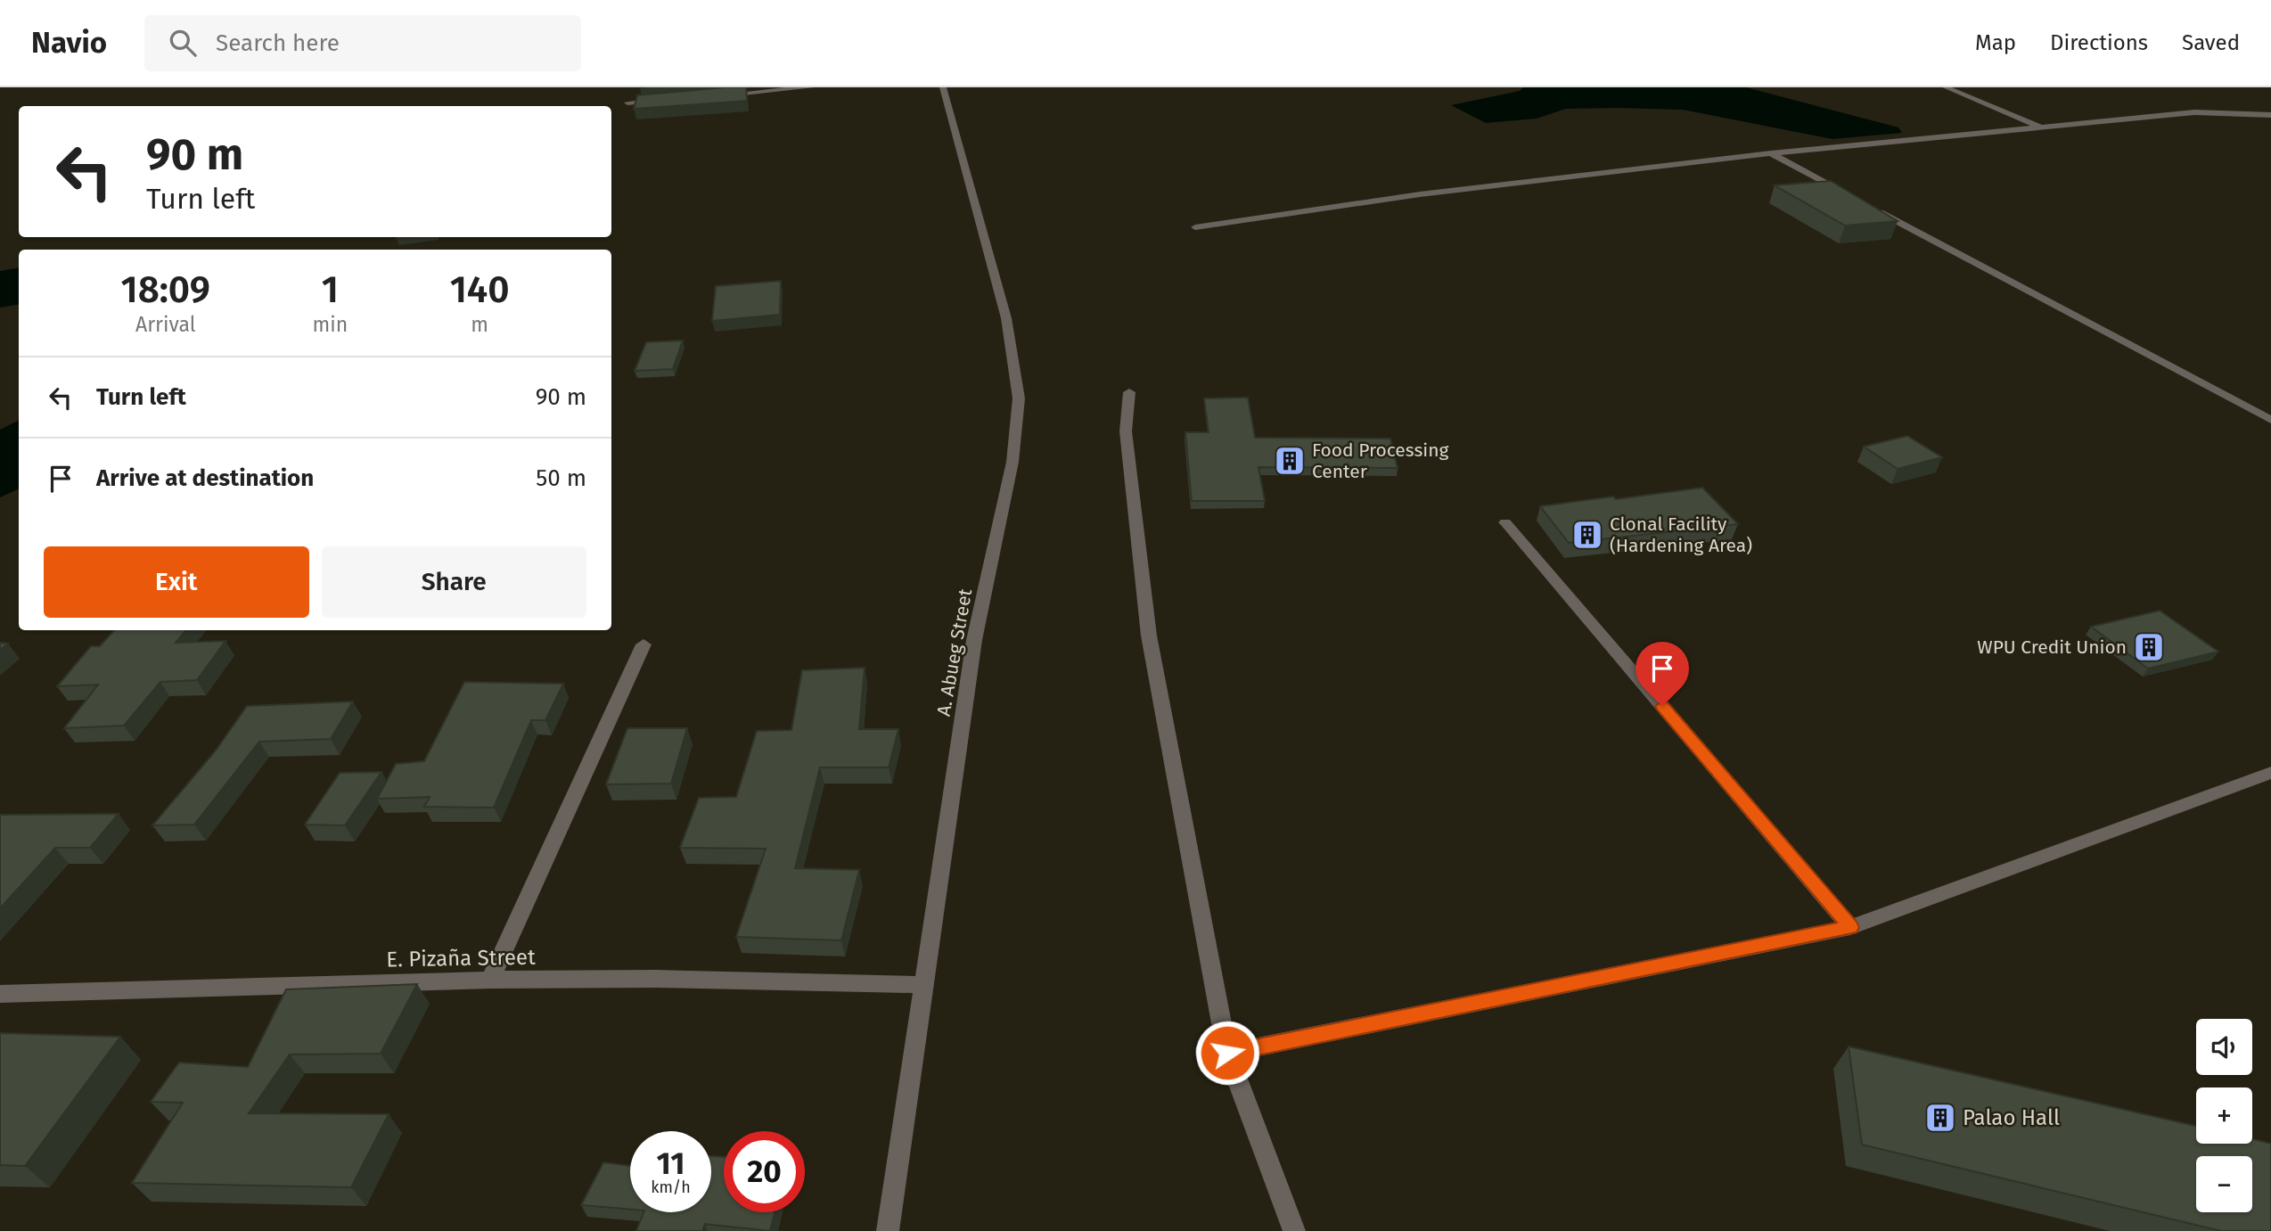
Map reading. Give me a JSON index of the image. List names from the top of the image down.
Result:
{
  "streets": {
    "street": ["A. Abueg Street", "E. Pizaña Street"]
  },
  "crossings": [
    ["A. Abueg Street", "E. Pizaña Street"]
  ],
  "places": {
    "building": [
      "Food Processing Center",
      "Clonal Facility (Hardening Area)",
      "WPU Credit Union",
      "Palao Hall"
    ]
  },
  "page": {
    "header": "Navio",
    "search": "Search here",
    "nav": ["Map", "Directions", "Saved"],
    "turn": ["90 m", "Turn left"],
    "eta": [
      "18:09",
      "Arrival",
      "1",
      "min",
      "140",
      "m"
    ],
    "list": [
      {
        "name": "Turn left",
        "value": "90 m"
      },
      {
        "name": "Arrive at destination",
        "value": "50 m"
      }
    ],
    "buttons": ["Exit", "Share"],
    "map_buttons": ["+", "−"],
    "speed": "11 km/h",
    "limit": "20"
  }
}
